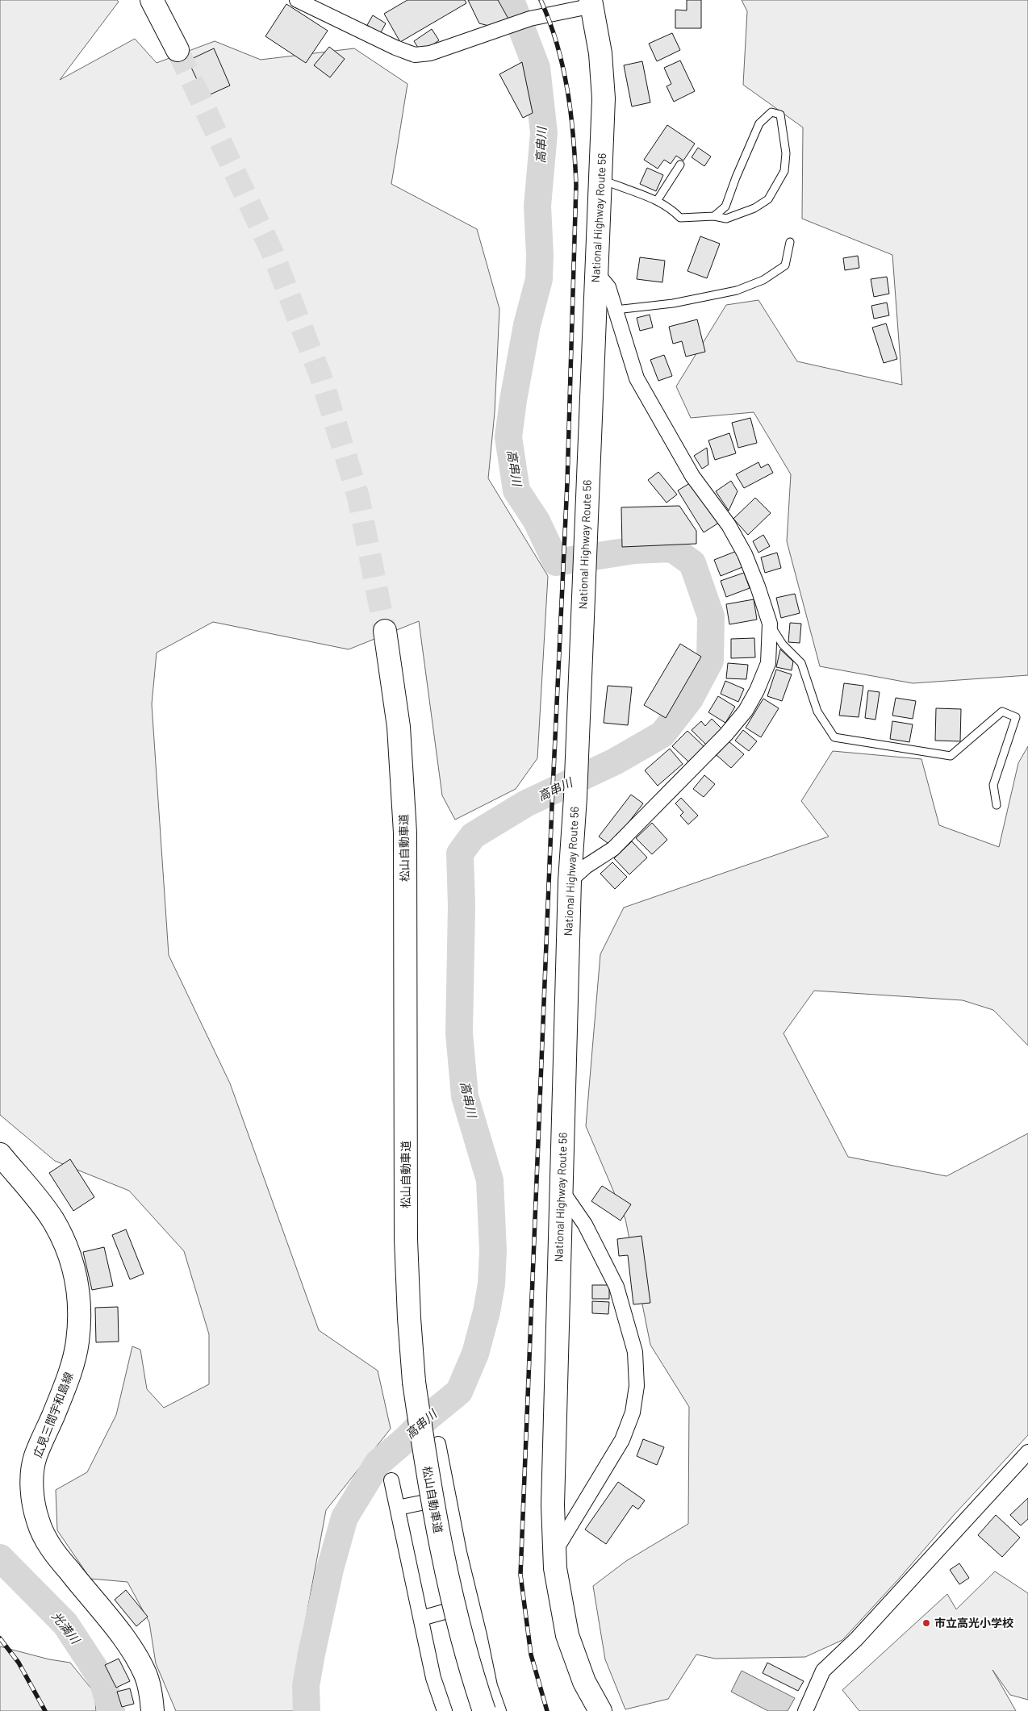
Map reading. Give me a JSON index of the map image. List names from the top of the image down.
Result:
{
  "streets": {
    "main road": ["National Highway Route 56", "松山自動車道", "広見三間宇和島線"]
  },
  "water": ["高串川", "光満川"],
  "places": ["市立高光小学校"]
}
